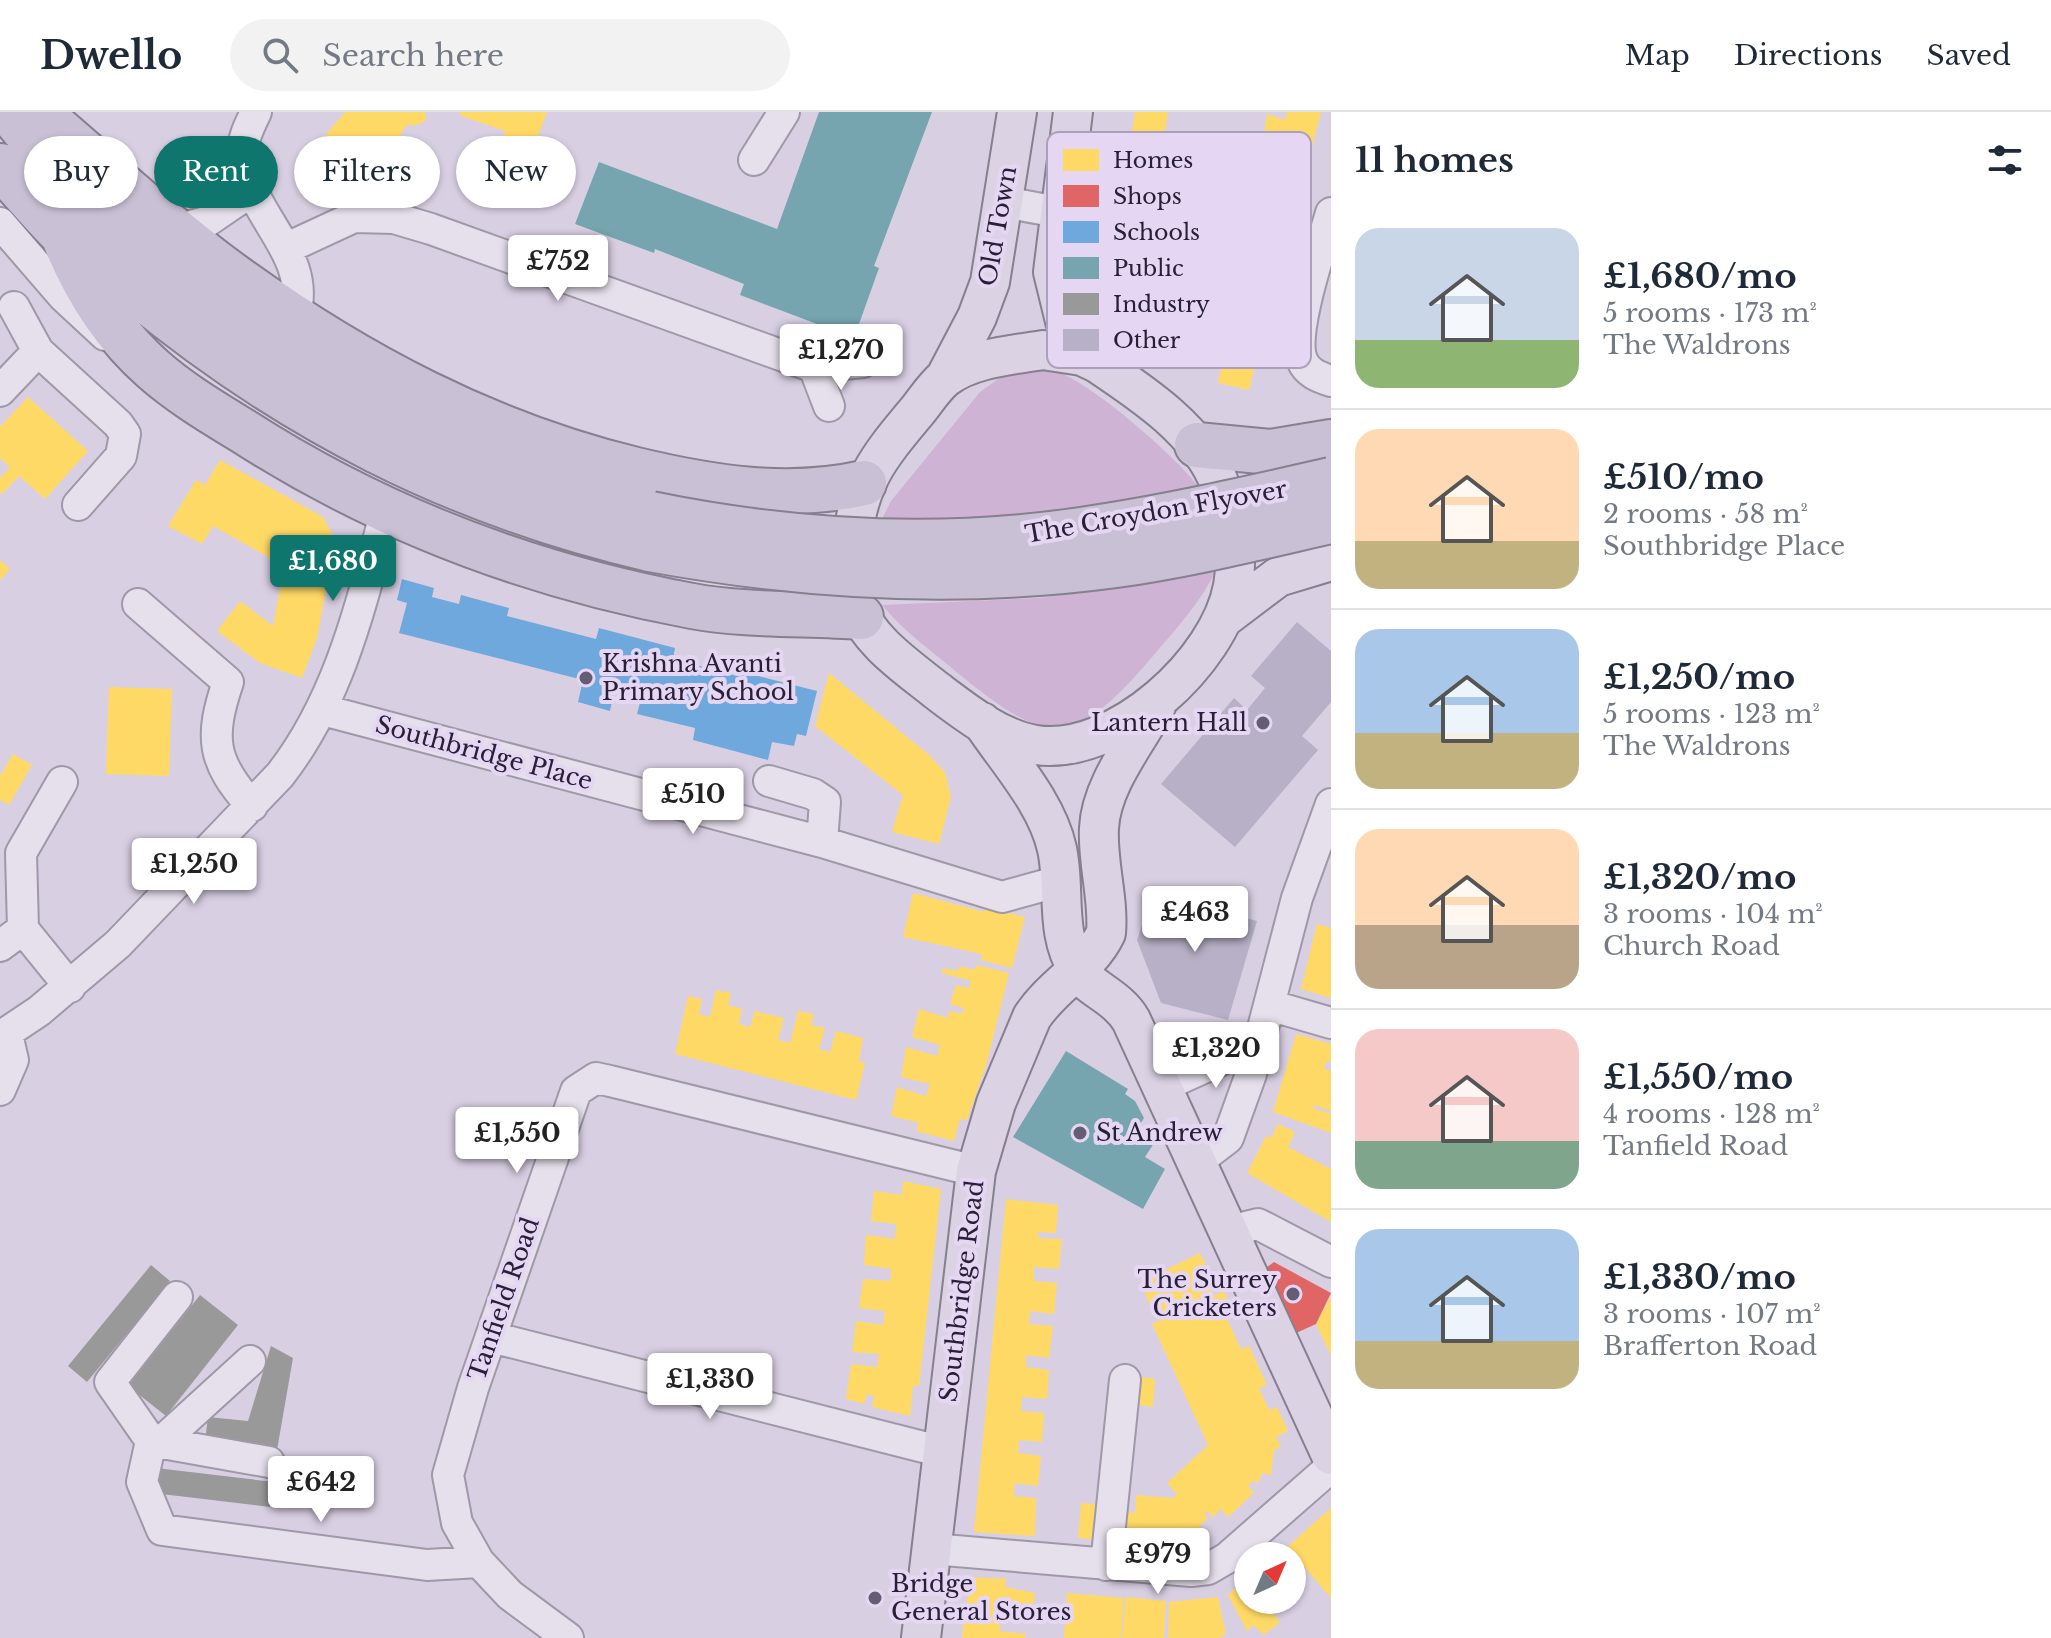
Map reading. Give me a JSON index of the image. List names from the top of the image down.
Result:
{
  "streets": {
    "highway": ["The Croydon Flyover"],
    "main road": ["Old Town", "Southbridge Road"],
    "street": ["Southbridge Place", "Tanfield Road"]
  },
  "crossings": [
    ["Southbridge Road", "Tanfield Road"]
  ],
  "places": [
    "Krishna Avanti Primary School",
    "Lantern Hall",
    "St Andrew",
    "The Surrey Cricketers",
    "Bridge General Stores"
  ],
  "legend": [
    "Homes",
    "Shops",
    "Schools",
    "Public",
    "Industry",
    "Other"
  ],
  "north": "top right",
  "page": {
    "header": "Dwello",
    "search": "Search here",
    "nav": ["Map", "Directions", "Saved"],
    "heading": "11 homes",
    "chip": [
      "Buy",
      "Rent",
      "Filters",
      "New"
    ],
    "list": [
      {
        "name": "£1,680/mo",
        "note": "5 rooms · 173 m² · The Waldrons"
      },
      {
        "name": "£510/mo",
        "note": "2 rooms · 58 m² · Southbridge Place"
      },
      {
        "name": "£1,250/mo",
        "note": "5 rooms · 123 m² · The Waldrons"
      },
      {
        "name": "£1,320/mo",
        "note": "3 rooms · 104 m² · Church Road"
      },
      {
        "name": "£1,550/mo",
        "note": "4 rooms · 128 m² · Tanfield Road"
      },
      {
        "name": "£1,330/mo",
        "note": "3 rooms · 107 m² · Brafferton Road"
      }
    ],
    "price": [
      "£752",
      "£1,270",
      "£1,680",
      "£510",
      "£1,250",
      "£463",
      "£1,320",
      "£1,550",
      "£1,330",
      "£642",
      "£979"
    ]
  }
}
